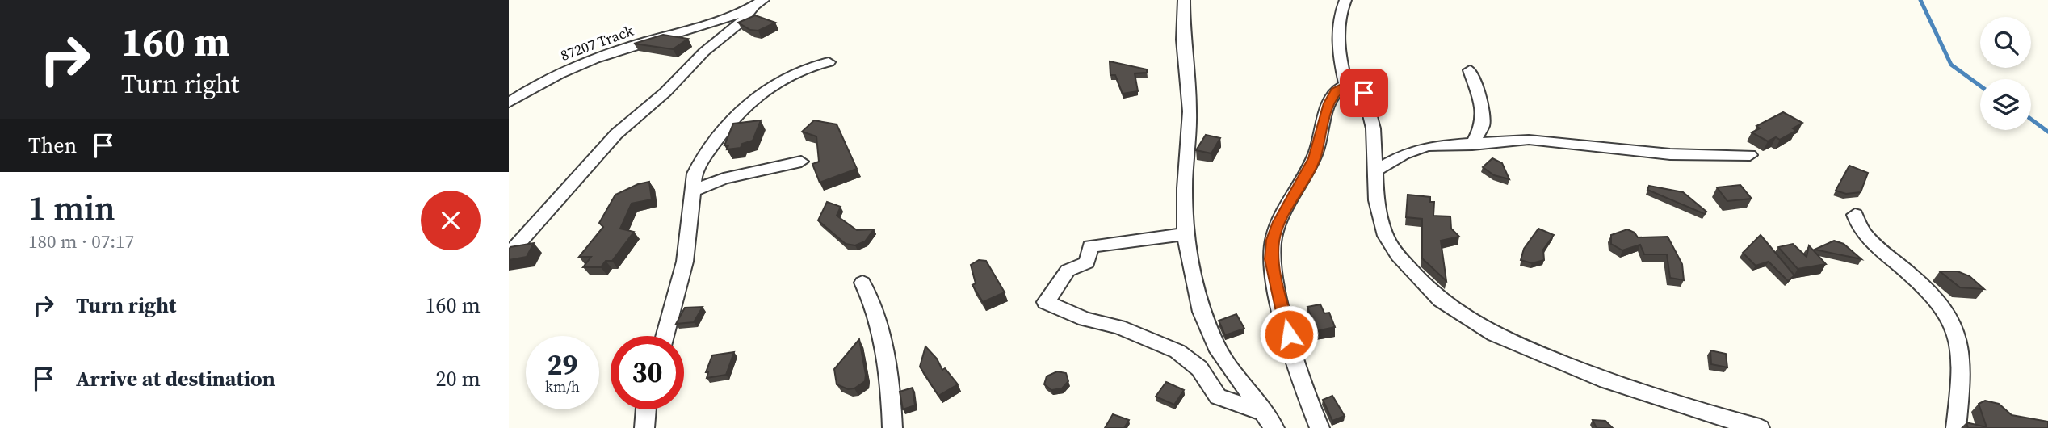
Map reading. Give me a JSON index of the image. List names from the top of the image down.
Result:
{
  "streets": {
    "street": ["87207 Track"]
  },
  "page": {
    "turn": ["160 m", "Turn right"],
    "then": "Then",
    "heading": ["1 min", "180 m · 07:17"],
    "list": [
      {
        "name": "Turn right",
        "value": "160 m"
      },
      {
        "name": "Arrive at destination",
        "value": "20 m"
      }
    ],
    "speed": "29 km/h",
    "limit": "30"
  }
}
